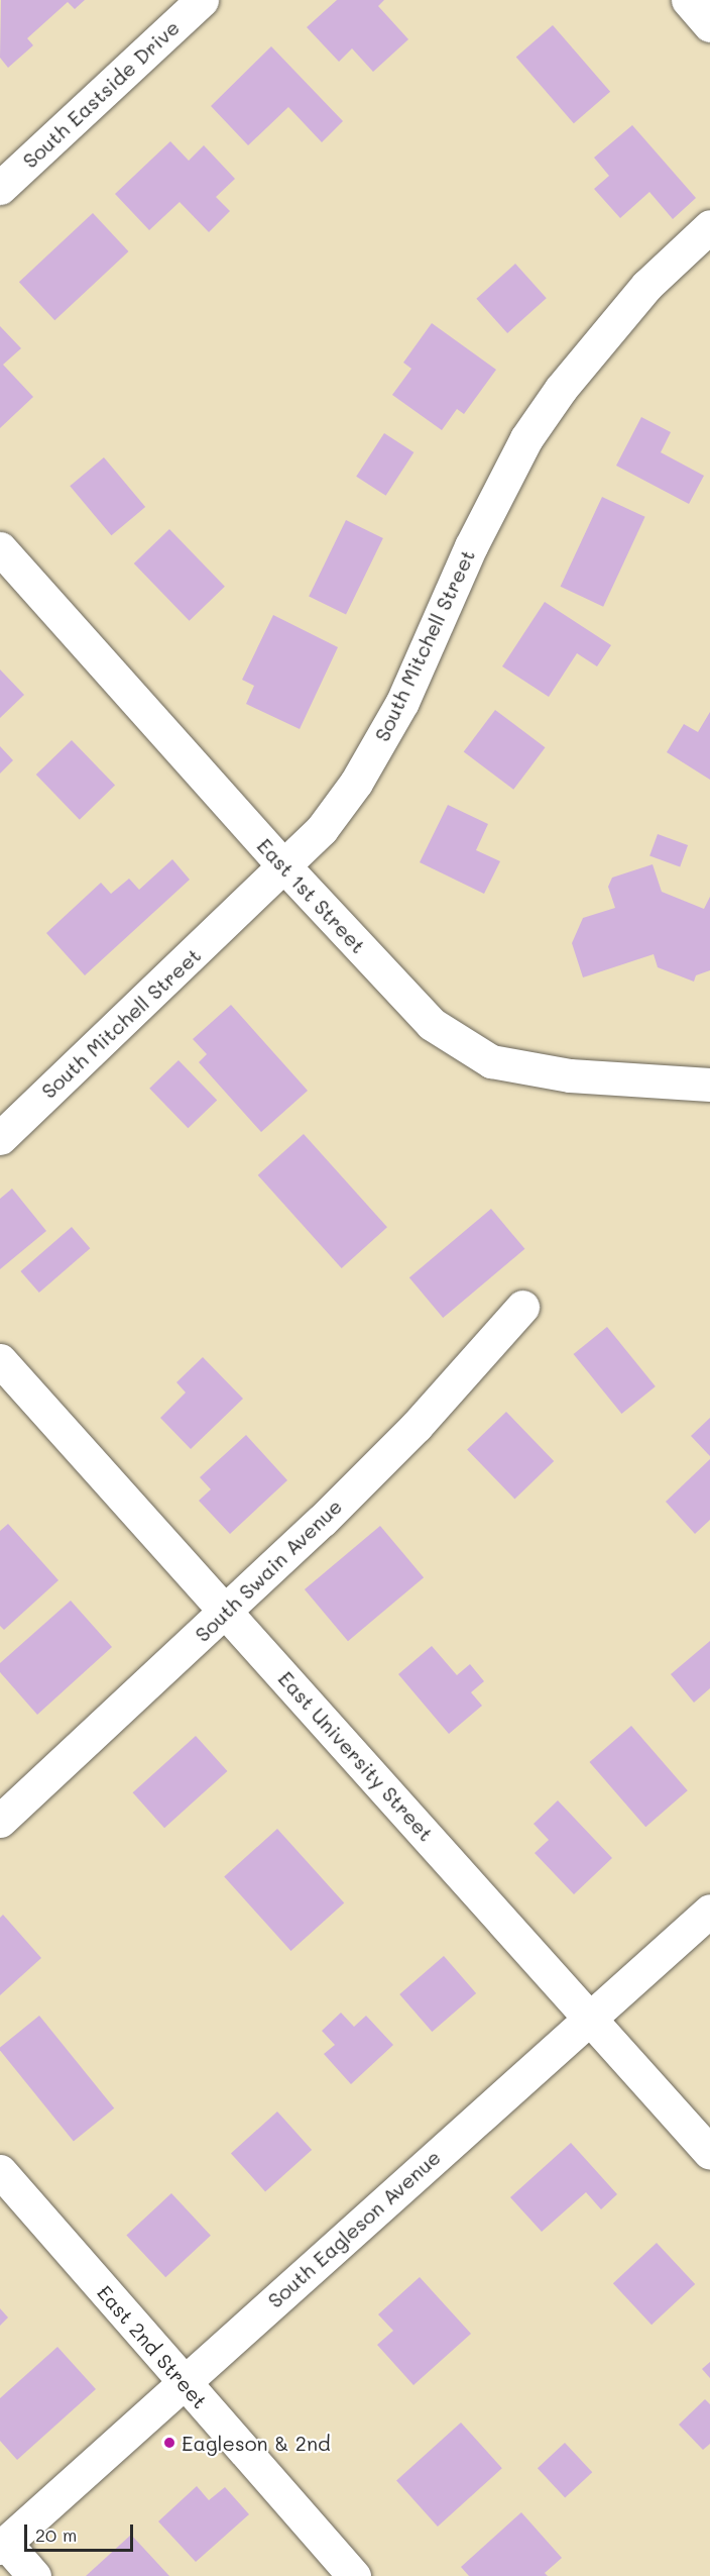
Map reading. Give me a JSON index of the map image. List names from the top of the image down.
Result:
{
  "streets": {
    "street": [
      "South Eastside Drive",
      "South Mitchell Street",
      "East 1st Street",
      "South Swain Avenue",
      "East University Street",
      "South Eagleson Avenue",
      "East 2nd Street"
    ]
  },
  "crossings": [
    ["South Mitchell Street", "East 1st Street"],
    ["South Swain Avenue", "East University Street"],
    ["East University Street", "South Eagleson Avenue"],
    ["South Eagleson Avenue", "East 2nd Street"]
  ],
  "places": ["Eagleson & 2nd"],
  "scale_bar": "20 m"
}
